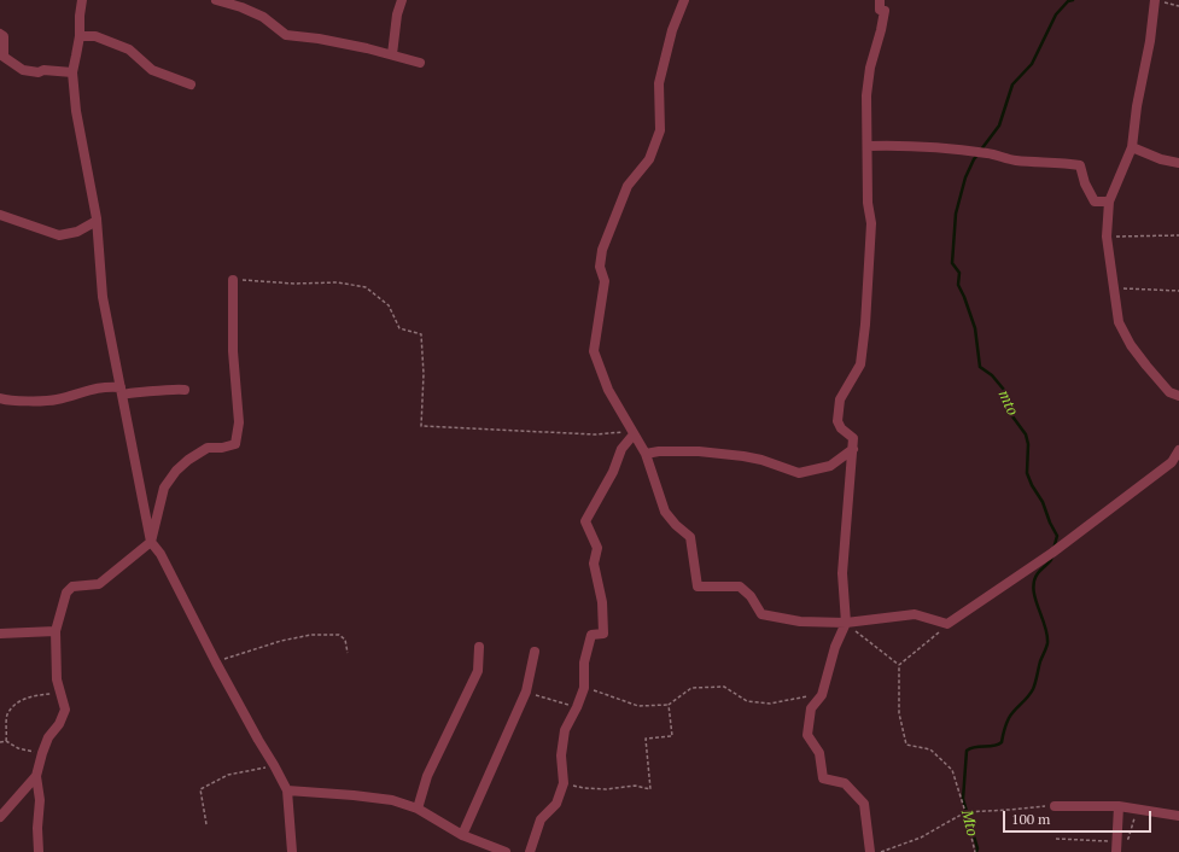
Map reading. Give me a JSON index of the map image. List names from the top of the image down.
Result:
{
  "water": ["mto", "Mto"],
  "scale_bar": "100 m"
}
